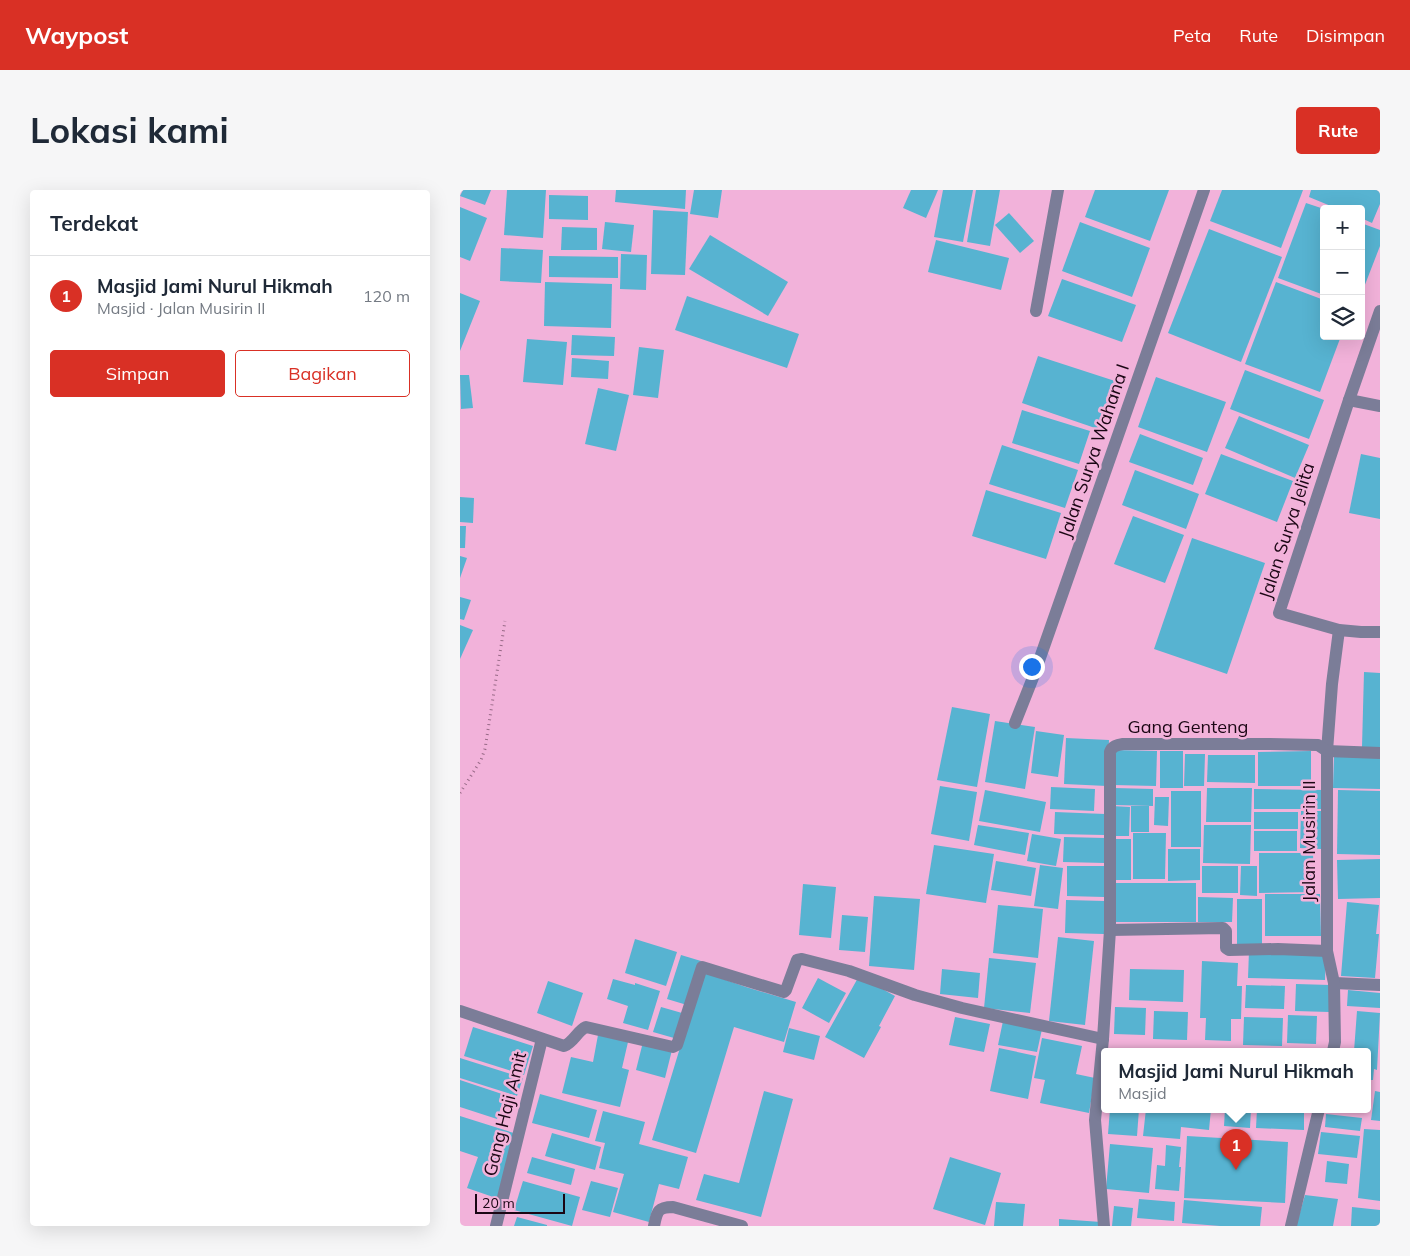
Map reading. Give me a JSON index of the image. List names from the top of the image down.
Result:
{
  "streets": {
    "street": [
      "Jalan Surya Wahana I",
      "Jalan Surya Jelita",
      "Gang Genteng",
      "Jalan Musirin II",
      "Gang Haji Amit"
    ]
  },
  "crossings": [
    ["Jalan Surya Jelita", "Jalan Musirin II"],
    ["Gang Genteng", "Jalan Musirin II"]
  ],
  "scale_bar": "20 m",
  "page": {
    "header": "Waypost",
    "nav": ["Peta", "Rute", "Disimpan"],
    "buttons": [
      "Rute",
      ["Simpan", "Bagikan"]
    ],
    "title": "Lokasi kami",
    "heading": "Terdekat",
    "map_buttons": ["+", "−"],
    "list": [
      {
        "mark": "1",
        "name": "Masjid Jami Nurul Hikmah",
        "note": "Masjid · Jalan Musirin II",
        "value": "120 m"
      }
    ],
    "popup": ["Masjid Jami Nurul Hikmah", "Masjid"],
    "pins": "1",
    "scale": "20 m"
  }
}
